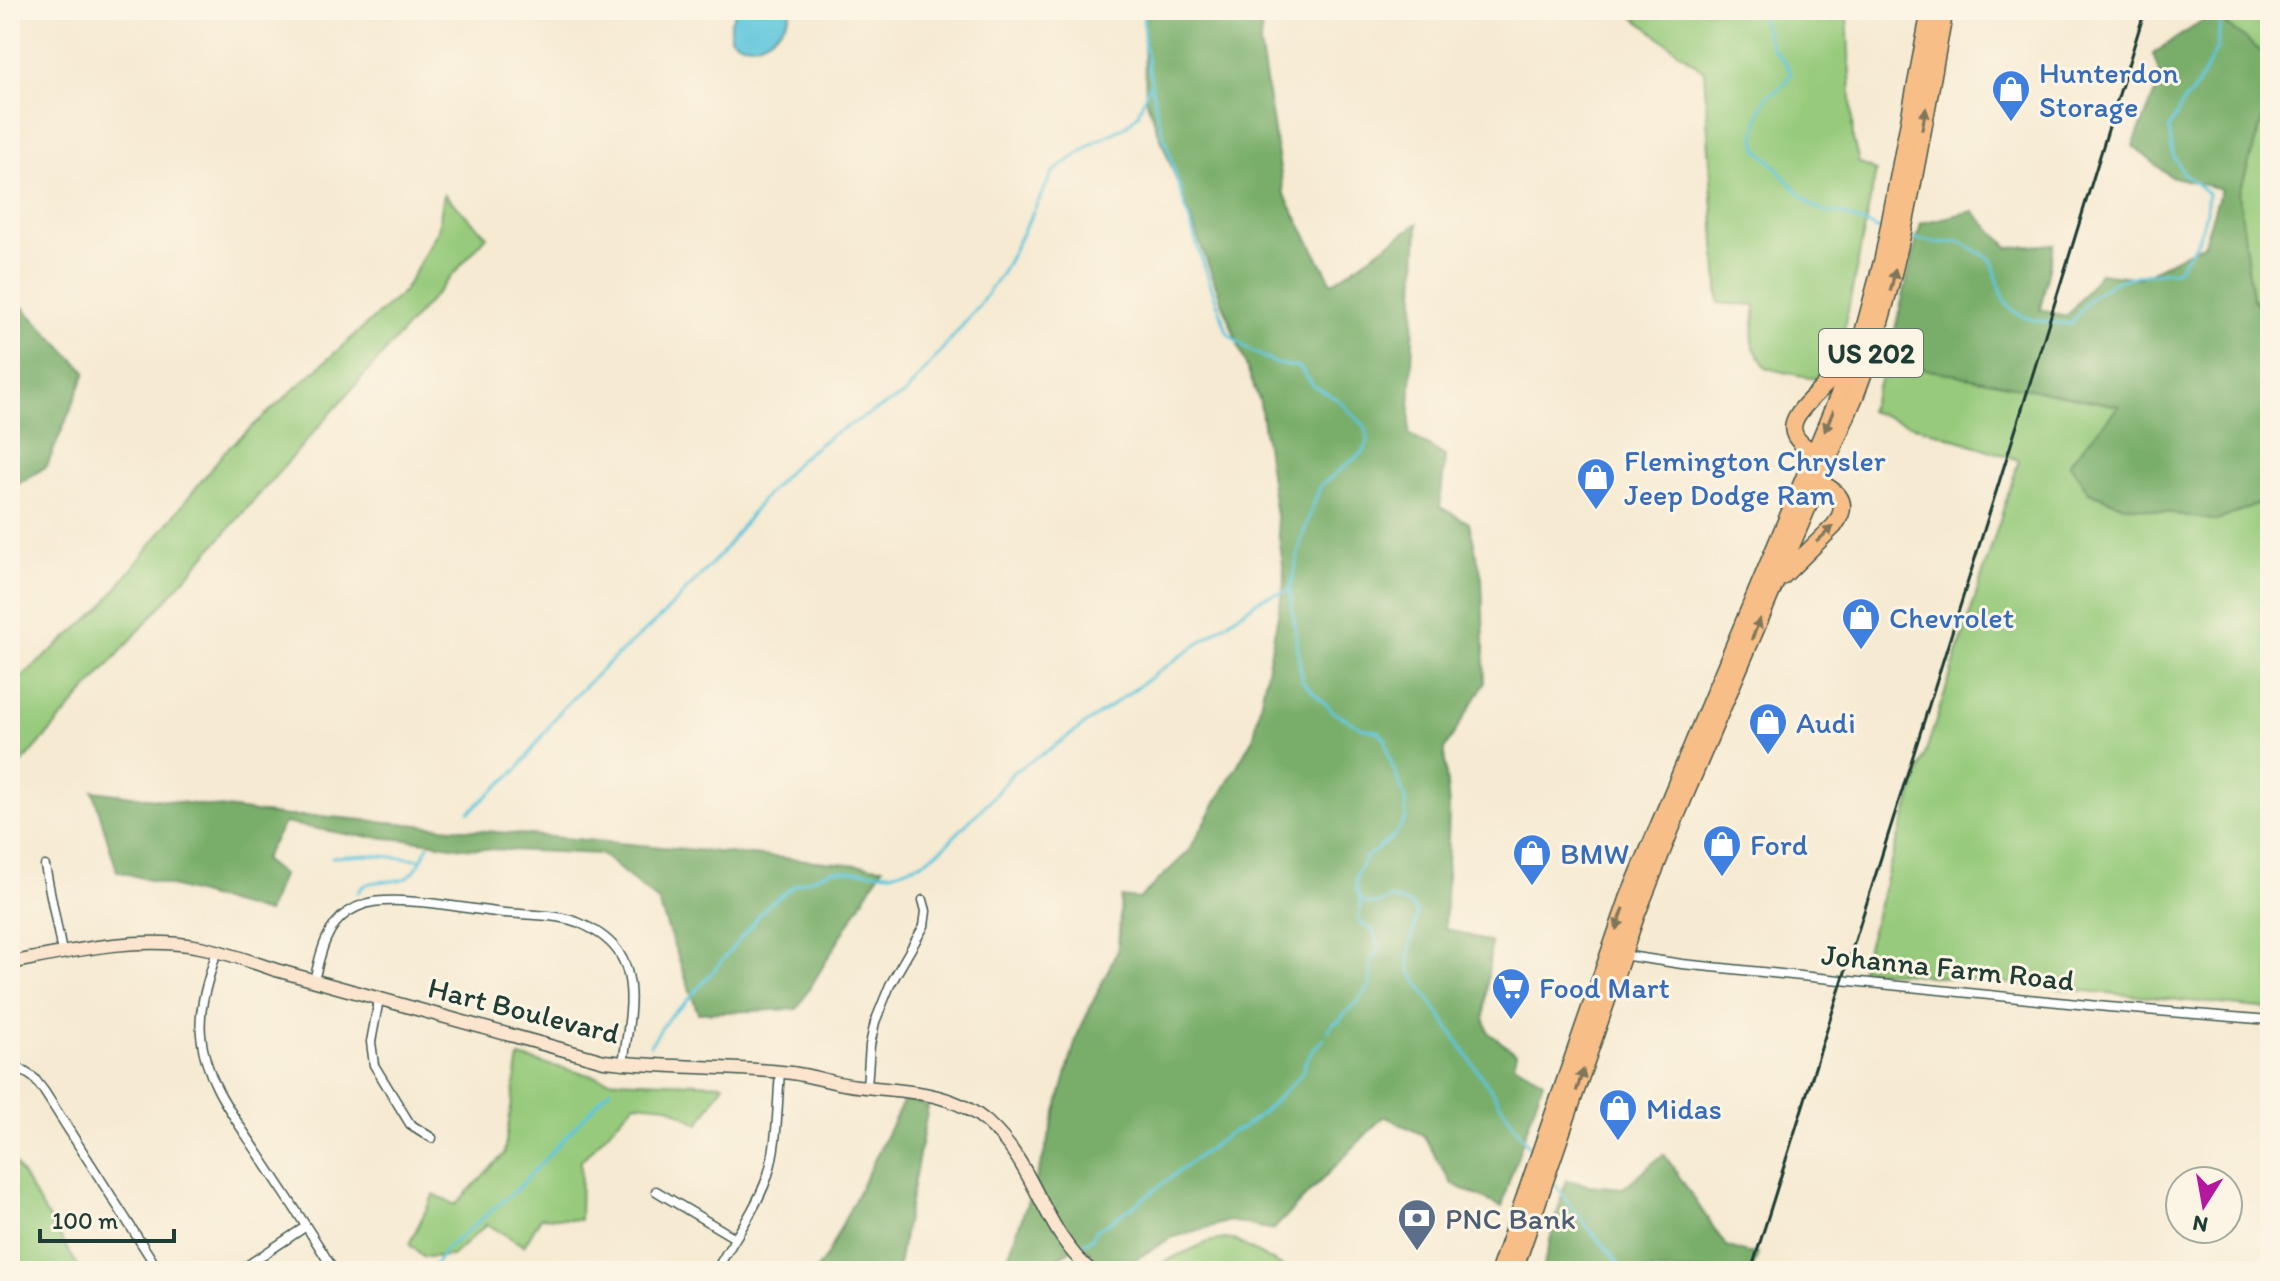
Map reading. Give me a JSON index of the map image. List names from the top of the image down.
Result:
{
  "streets": {
    "highway": ["US 202"],
    "street": ["Johanna Farm Road", "Hart Boulevard"]
  },
  "crossings": [
    ["US 202", "Johanna Farm Road"]
  ],
  "places": {
    "shop": [
      "Hunterdon Storage",
      "Flemington Chrysler Jeep Dodge Ram",
      "Chevrolet",
      "Audi",
      "Ford",
      "BMW",
      "Midas"
    ],
    "supermarket": ["Food Mart"],
    "bank": ["PNC Bank"]
  },
  "scale_bar": "100 m",
  "north": "bottom"
}
